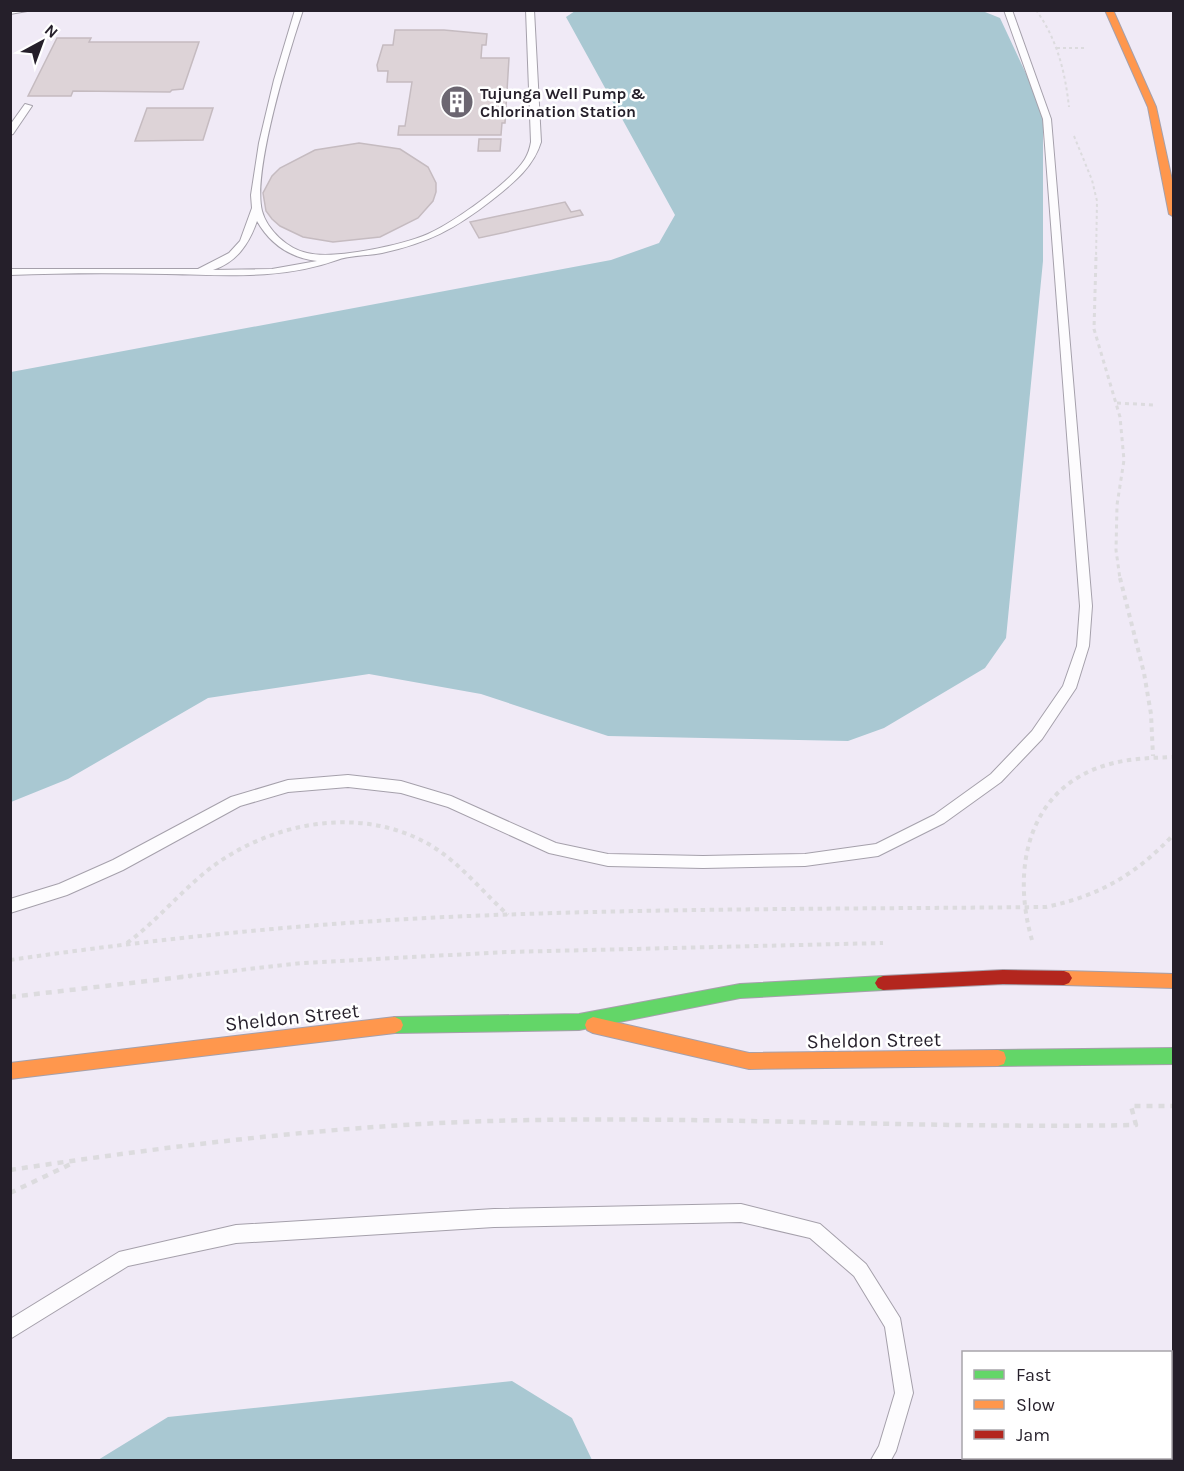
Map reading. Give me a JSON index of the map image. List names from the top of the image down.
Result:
{
  "streets": {
    "main road": ["Sheldon Street"]
  },
  "places": {
    "building": ["Tujunga Well Pump & Chlorination Station"]
  },
  "legend": ["Fast", "Slow", "Jam"],
  "north": "top right"
}
